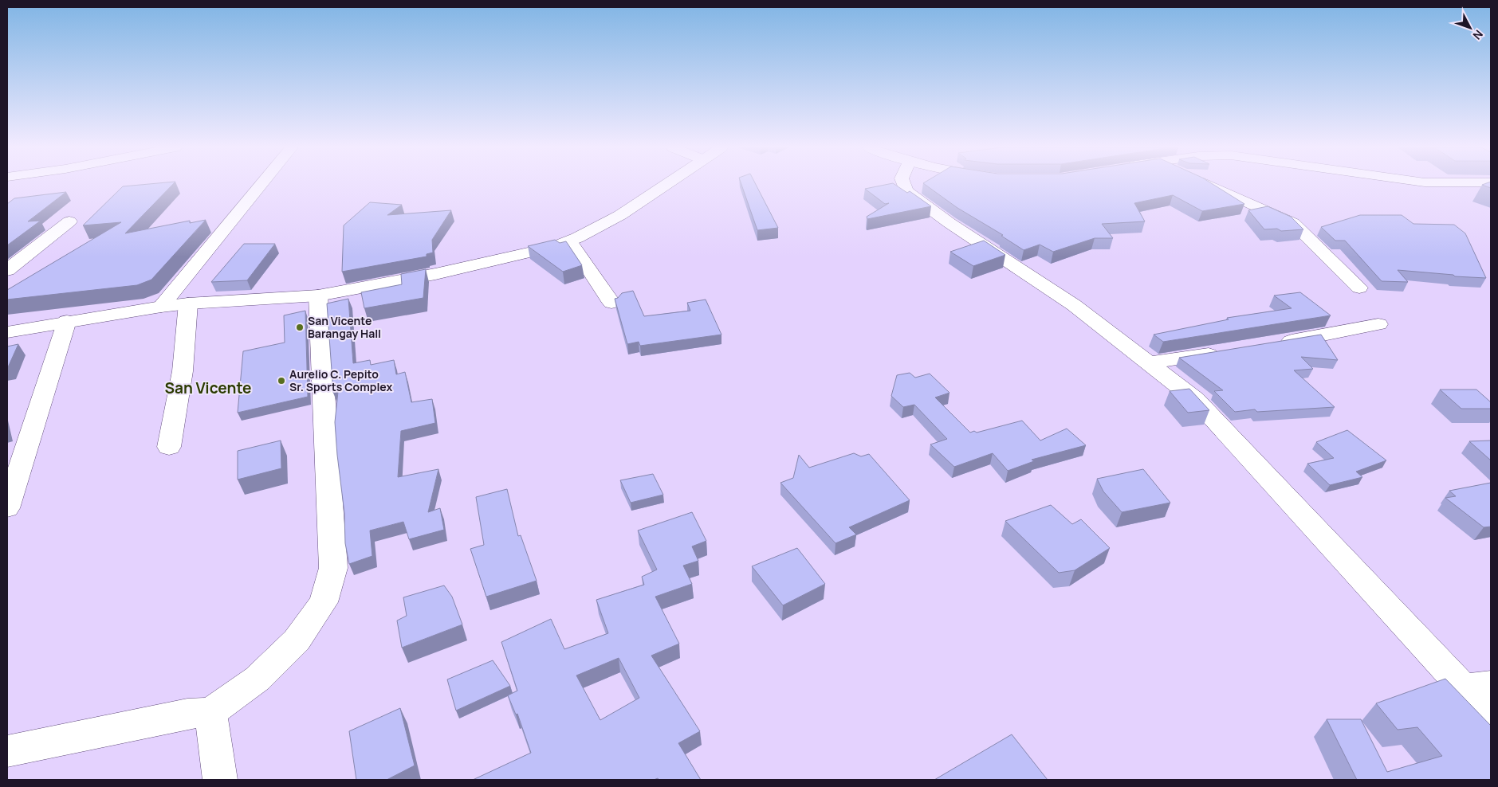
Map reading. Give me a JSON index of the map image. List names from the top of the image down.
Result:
{
  "districts": ["San Vicente"],
  "places": ["San Vicente Barangay Hall", "Aurelio C. Pepito Sr. Sports Complex"],
  "north": "bottom right"
}
